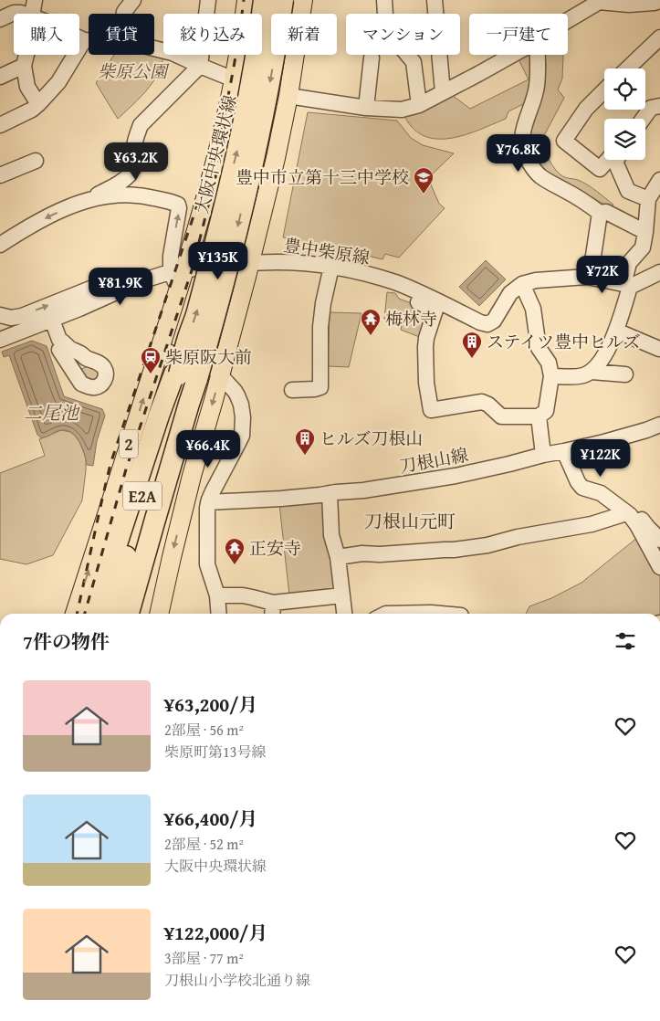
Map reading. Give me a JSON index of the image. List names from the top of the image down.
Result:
{
  "streets": {
    "highway": ["E2A"],
    "main road": ["大阪中央環状線", "2"],
    "street": ["豊中柴原線", "刀根山線"]
  },
  "crossings": [
    ["大阪中央環状線", "豊中柴原線"]
  ],
  "districts": ["刀根山元町"],
  "water": ["二尾池"],
  "parks": ["柴原公園"],
  "places": {
    "school or university": ["豊中市立第十三中学校"],
    "temple": ["梅林寺", "正安寺"],
    "building": ["ステイツ豊中ヒルズ", "ヒルズ刀根山"],
    "station": ["柴原阪大前"]
  },
  "page": {
    "chip": [
      "購入",
      "賃貸",
      "絞り込み",
      "新着",
      "マンション",
      "一戸建て"
    ],
    "price": [
      "¥76.8K",
      "¥63.2K",
      "¥135K",
      "¥72K",
      "¥81.9K",
      "¥66.4K",
      "¥122K"
    ],
    "heading": "7件の物件",
    "list": [
      {
        "name": "¥63,200/月",
        "note": "2部屋 · 56 m² · 柴原町第13号線"
      },
      {
        "name": "¥66,400/月",
        "note": "2部屋 · 52 m² · 大阪中央環状線"
      },
      {
        "name": "¥122,000/月",
        "note": "3部屋 · 77 m² · 刀根山小学校北通り線"
      }
    ]
  }
}
